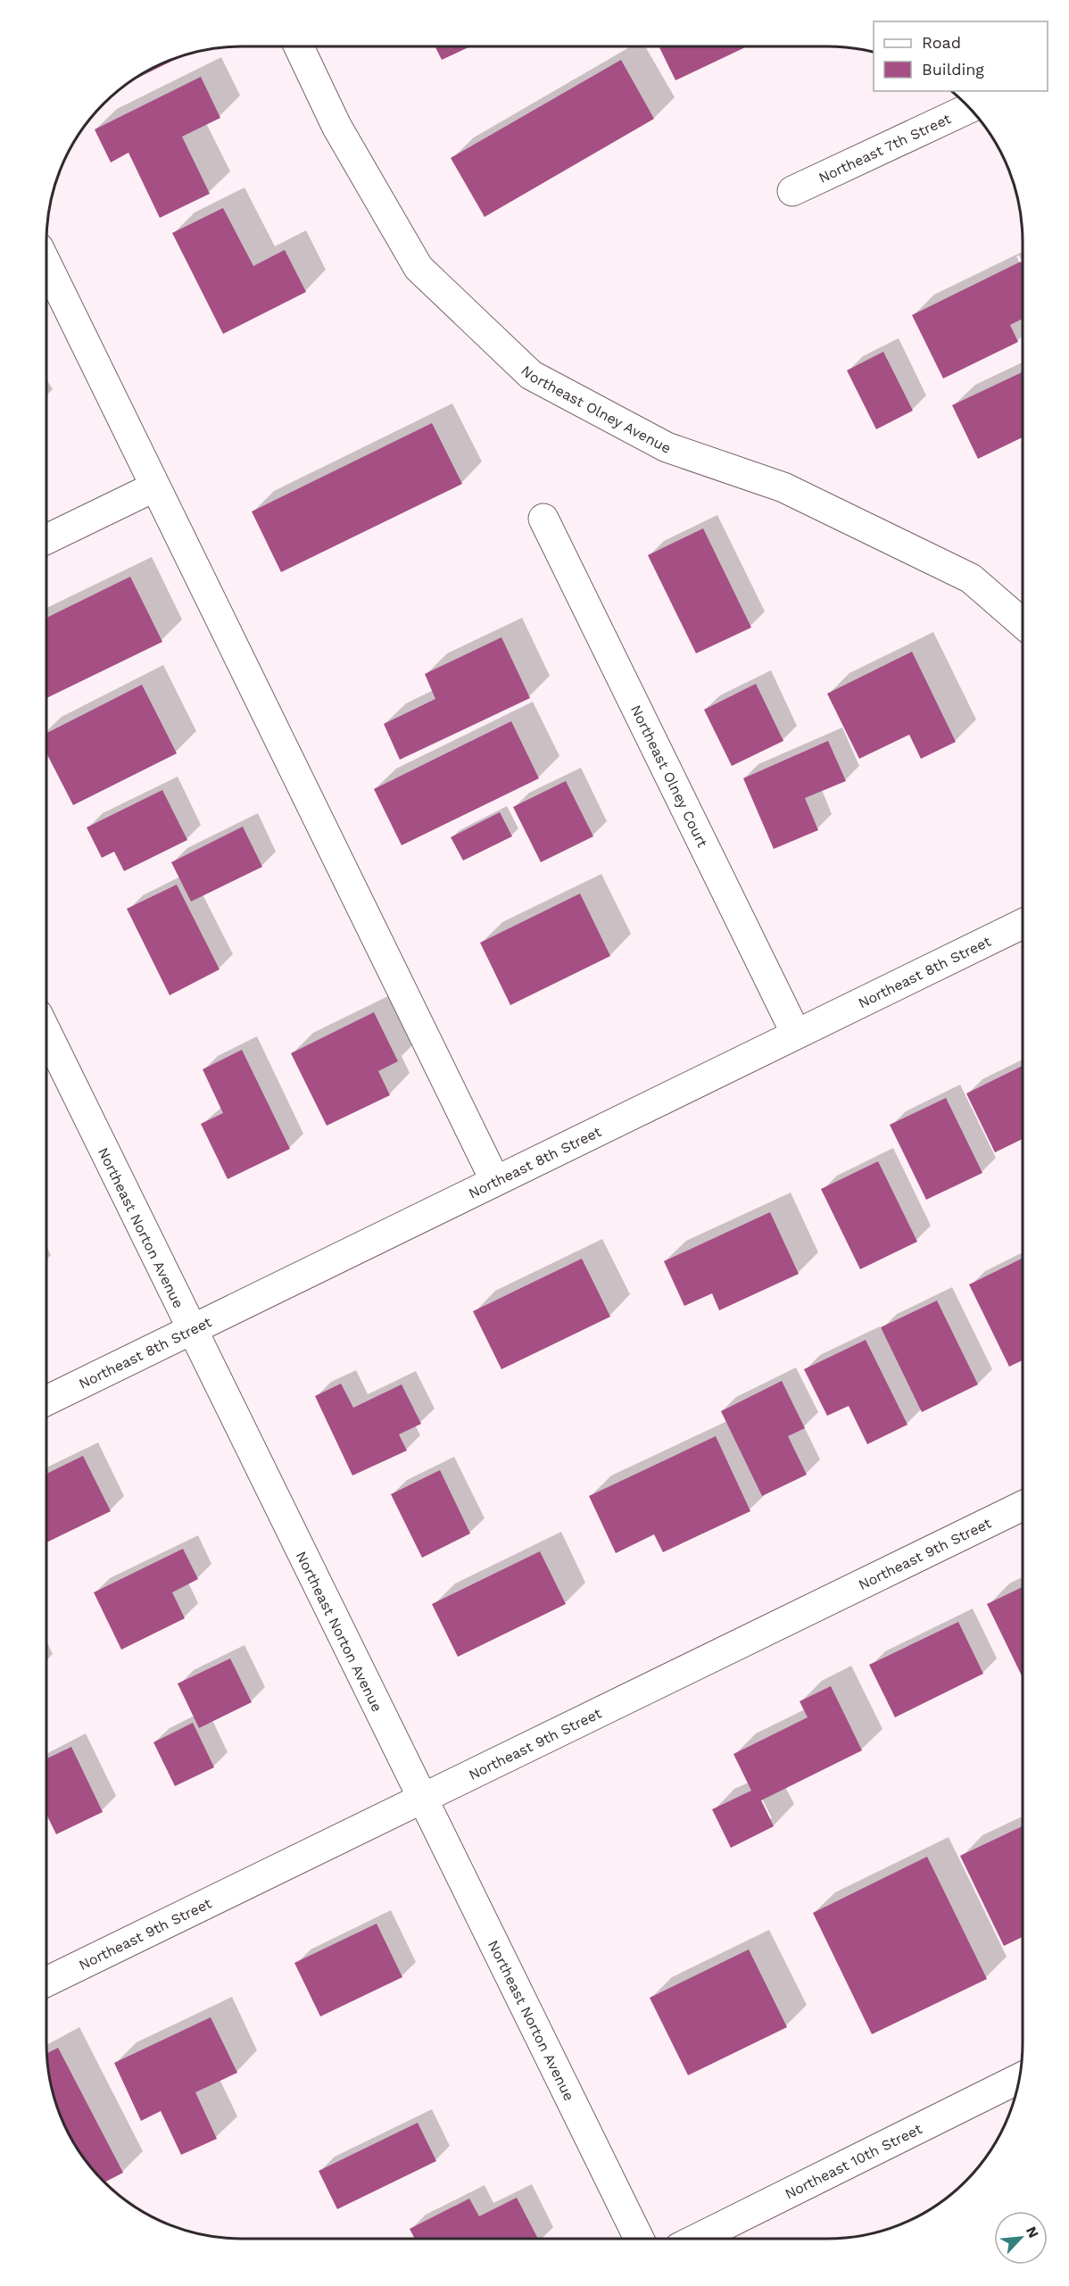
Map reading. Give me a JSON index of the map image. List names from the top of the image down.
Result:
{
  "streets": {
    "street": [
      "Northeast 7th Street",
      "Northeast Olney Avenue",
      "Northeast Olney Court",
      "Northeast 8th Street",
      "Northeast Norton Avenue",
      "Northeast 9th Street",
      "Northeast 10th Street"
    ]
  },
  "crossings": [
    ["Northeast Olney Court", "Northeast 8th Street"],
    ["Northeast 8th Street", "Northeast Norton Avenue"],
    ["Northeast Norton Avenue", "Northeast 9th Street"]
  ],
  "legend": ["Road", "Building"],
  "north": "top right"
}
